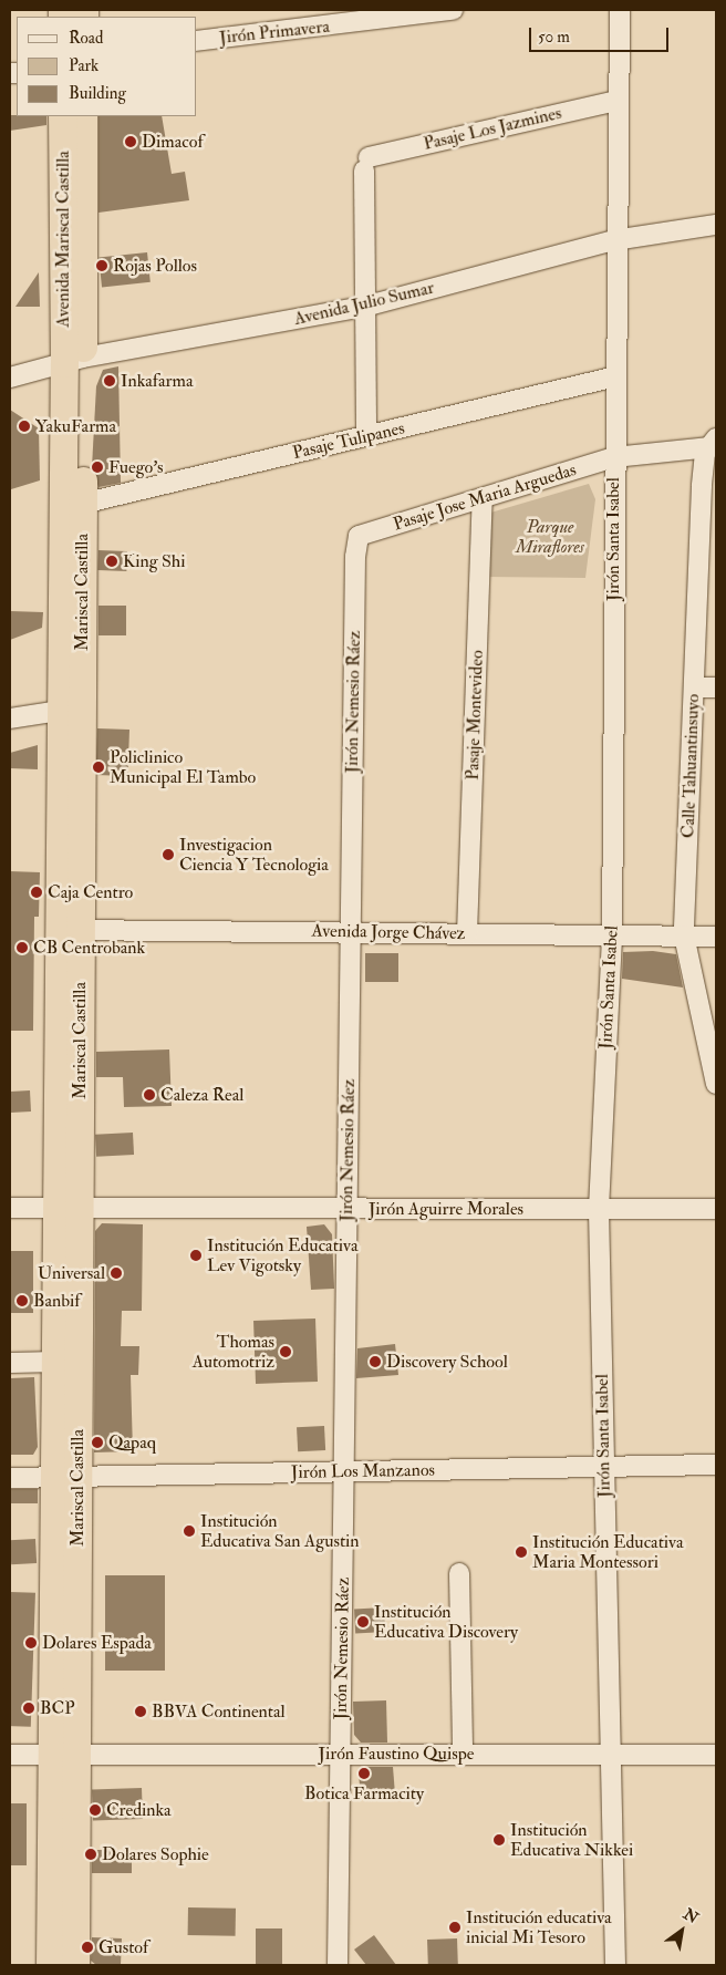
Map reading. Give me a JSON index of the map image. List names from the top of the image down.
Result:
{
  "streets": {
    "highway": ["Avenida Mariscal Castilla", "Mariscal Castilla"],
    "street": [
      "Jirón Primavera",
      "Pasaje Los Jazmines",
      "Avenida Julio Sumar",
      "Pasaje Tulipanes",
      "Pasaje Jose Maria Arguedas",
      "Jirón Santa Isabel",
      "Jirón Nemesio Ráez",
      "Pasaje Montevideo",
      "Calle Tahuantinsuyo",
      "Avenida Jorge Chávez",
      "Jirón Aguirre Morales",
      "Jirón Los Manzanos",
      "Jirón Faustino Quispe"
    ]
  },
  "crossings": [
    ["Pasaje Los Jazmines", "Avenida Julio Sumar"],
    ["Pasaje Los Jazmines", "Jirón Santa Isabel"],
    ["Avenida Mariscal Castilla", "Avenida Julio Sumar"],
    ["Avenida Mariscal Castilla", "Mariscal Castilla"],
    ["Avenida Julio Sumar", "Jirón Santa Isabel"],
    ["Avenida Julio Sumar", "Mariscal Castilla"],
    ["Pasaje Tulipanes", "Jirón Santa Isabel"],
    ["Pasaje Tulipanes", "Mariscal Castilla"],
    ["Pasaje Jose Maria Arguedas", "Jirón Santa Isabel"],
    ["Pasaje Jose Maria Arguedas", "Jirón Nemesio Ráez"],
    ["Pasaje Jose Maria Arguedas", "Pasaje Montevideo"],
    ["Pasaje Jose Maria Arguedas", "Calle Tahuantinsuyo"],
    ["Jirón Santa Isabel", "Avenida Jorge Chávez"],
    ["Jirón Santa Isabel", "Jirón Aguirre Morales"],
    ["Jirón Santa Isabel", "Jirón Los Manzanos"],
    ["Jirón Santa Isabel", "Jirón Faustino Quispe"],
    ["Mariscal Castilla", "Avenida Jorge Chávez"],
    ["Mariscal Castilla", "Jirón Aguirre Morales"],
    ["Mariscal Castilla", "Jirón Los Manzanos"],
    ["Mariscal Castilla", "Jirón Faustino Quispe"],
    ["Jirón Nemesio Ráez", "Avenida Jorge Chávez"],
    ["Jirón Nemesio Ráez", "Jirón Aguirre Morales"],
    ["Jirón Nemesio Ráez", "Jirón Los Manzanos"],
    ["Jirón Nemesio Ráez", "Jirón Faustino Quispe"],
    ["Pasaje Montevideo", "Avenida Jorge Chávez"],
    ["Calle Tahuantinsuyo", "Avenida Jorge Chávez"]
  ],
  "parks": ["Parque Miraflores"],
  "places": [
    "Dimacof",
    "Rojas Pollos",
    "Inkafarma",
    "YakuFarma",
    "Fuego's",
    "King Shi",
    "Policlinico Municipal El Tambo",
    "Investigacion Ciencia Y Tecnologia",
    "Caja Centro",
    "CB Centrobank",
    "Caleza Real",
    "Institución Educativa Lev Vigotsky",
    "Universal",
    "Banbif",
    "Thomas Automotriz",
    "Discovery School",
    "Qapaq",
    "Institución Educativa San Agustin",
    "Institución Educativa Maria Montessori",
    "Institución Educativa Discovery",
    "Dolares Espada",
    "BCP",
    "BBVA Continental",
    "Botica Farmacity",
    "Credinka",
    "Institución Educativa Nikkei",
    "Dolares Sophie",
    "Institución educativa inicial Mi Tesoro",
    "Gustof"
  ],
  "legend": ["Road", "Park", "Building"],
  "scale_bar": "50 m",
  "north": "top right"
}
